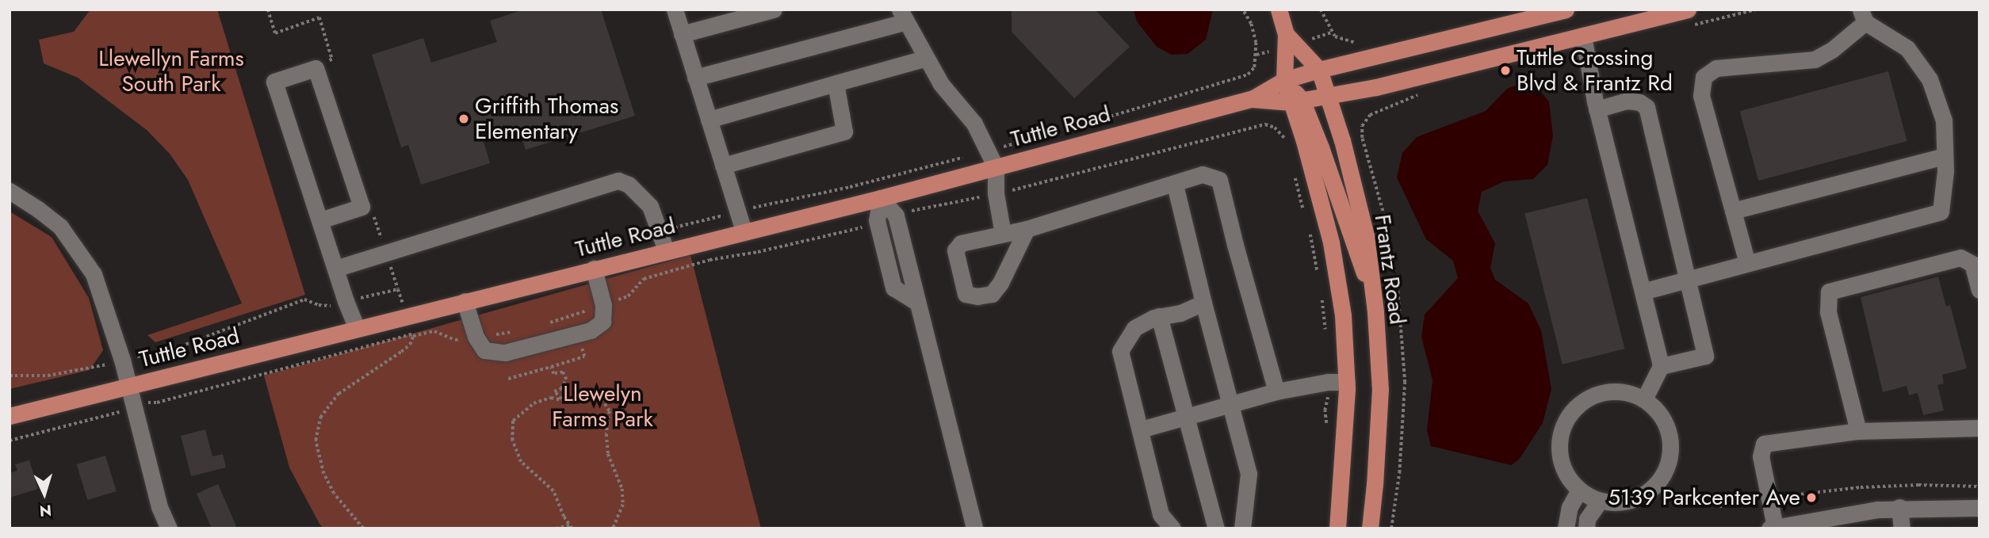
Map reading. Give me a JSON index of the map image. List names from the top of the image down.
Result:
{
  "streets": {
    "main road": ["Tuttle Road", "Frantz Road"]
  },
  "parks": ["Llewellyn Farms South Park", "Llewelyn Farms Park"],
  "places": ["Tuttle Crossing Blvd & Frantz Rd", "Griffith Thomas Elementary", "5139 Parkcenter Ave"],
  "north": "bottom"
}
